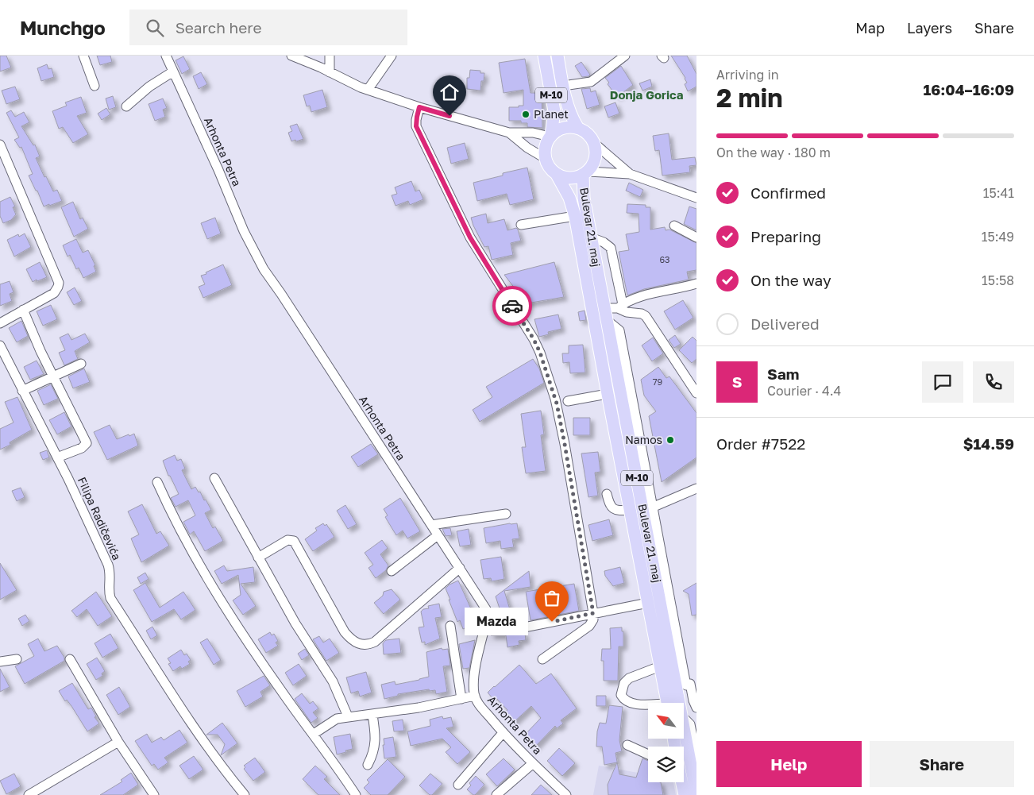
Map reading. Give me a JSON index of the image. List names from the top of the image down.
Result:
{
  "streets": {
    "main road": ["M-10", "Bulevar 21. maj"],
    "street": ["Arhonta Petra", "Filipa Radičevića"]
  },
  "crossings": [
    ["M-10", "Bulevar 21. maj"]
  ],
  "districts": ["Donja Gorica"],
  "places": ["Planet", "Namos", "Mazda"],
  "house_numbers": ["63", "79"],
  "north": "top left",
  "page": {
    "header": "Munchgo",
    "search": "Search here",
    "nav": ["Map", "Layers", "Share"],
    "heading": ["2 min", "Arriving in", "16:04–16:09"],
    "panel": [
      "Sam",
      "Courier · 4.4",
      "Order #7522",
      "$14.59"
    ],
    "bar": "On the way · 180 m",
    "list": [
      ["Confirmed", "15:41"],
      ["Preparing", "15:49"],
      ["On the way", "15:58"],
      "Delivered"
    ],
    "round": "S",
    "bubble": "Mazda",
    "buttons": ["Help", "Share"]
  }
}
